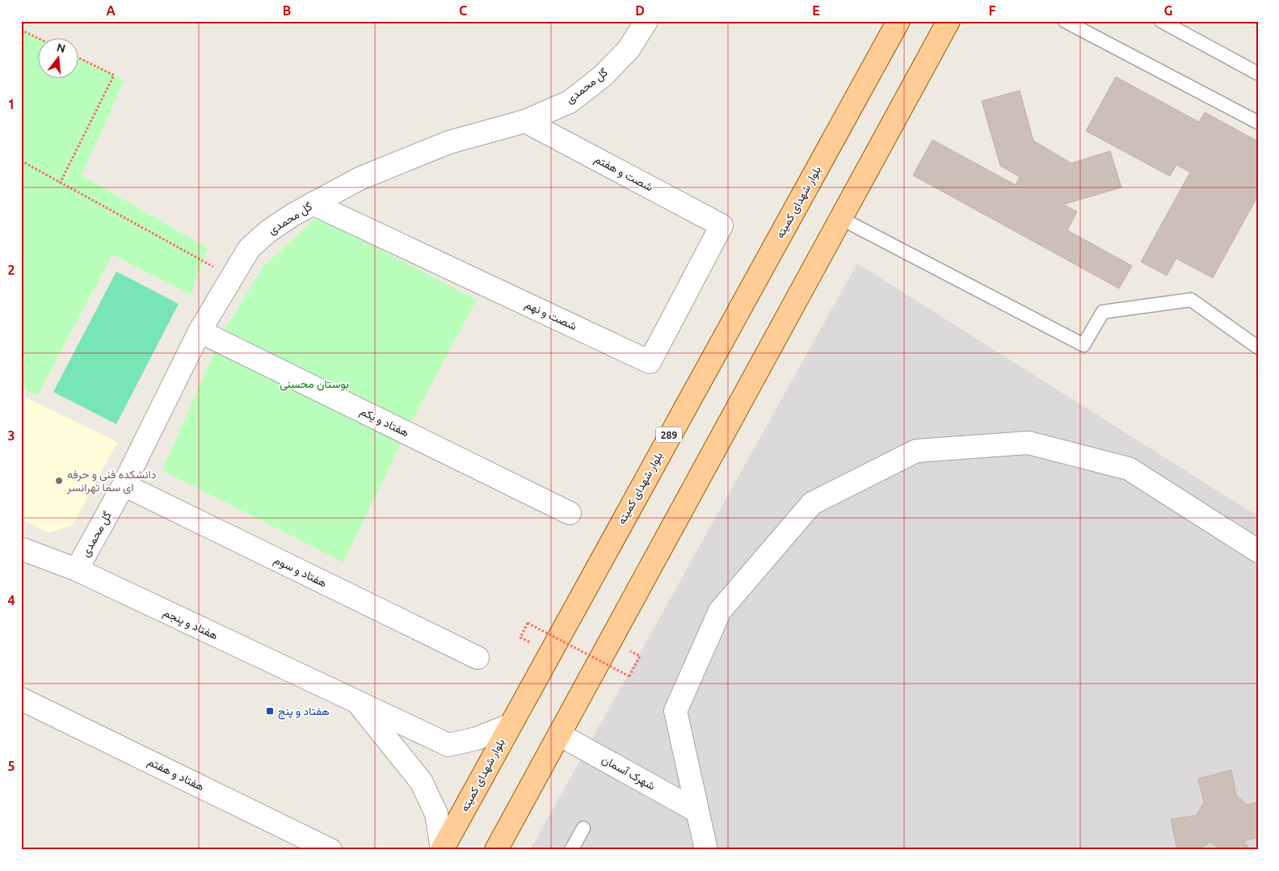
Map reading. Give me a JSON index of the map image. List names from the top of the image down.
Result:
{
  "streets": {
    "main road": ["بلوار شهدای کمیته", "289"],
    "street": [
      "گل محمدی",
      "شصت و هفتم",
      "شصت و نهم",
      "هفتاد و یکم",
      "هفتاد و سوم",
      "هفتاد و پنجم",
      "شهرک آسمان",
      "هفتاد و هفتم"
    ]
  },
  "crossings": [
    ["گل محمدی", "شصت و هفتم"],
    ["گل محمدی", "شصت و نهم"],
    ["گل محمدی", "هفتاد و یکم"],
    ["گل محمدی", "هفتاد و سوم"],
    ["گل محمدی", "هفتاد و پنجم"],
    ["شصت و هفتم", "شصت و نهم"],
    ["بلوار شهدای کمیته", "هفتاد و پنجم"]
  ],
  "parks": ["بوستان محسنی"],
  "places": {
    "other": ["دانشکده فنی و حرفه ای سما تهرانسر"],
    "transit": ["هفتاد و پنج"]
  },
  "north": "top",
  "grid": {
    "columns": [
      "A",
      "B",
      "C",
      "D",
      "E",
      "F",
      "G"
    ],
    "rows": [
      "1",
      "2",
      "3",
      "4",
      "5"
    ]
  }
}
